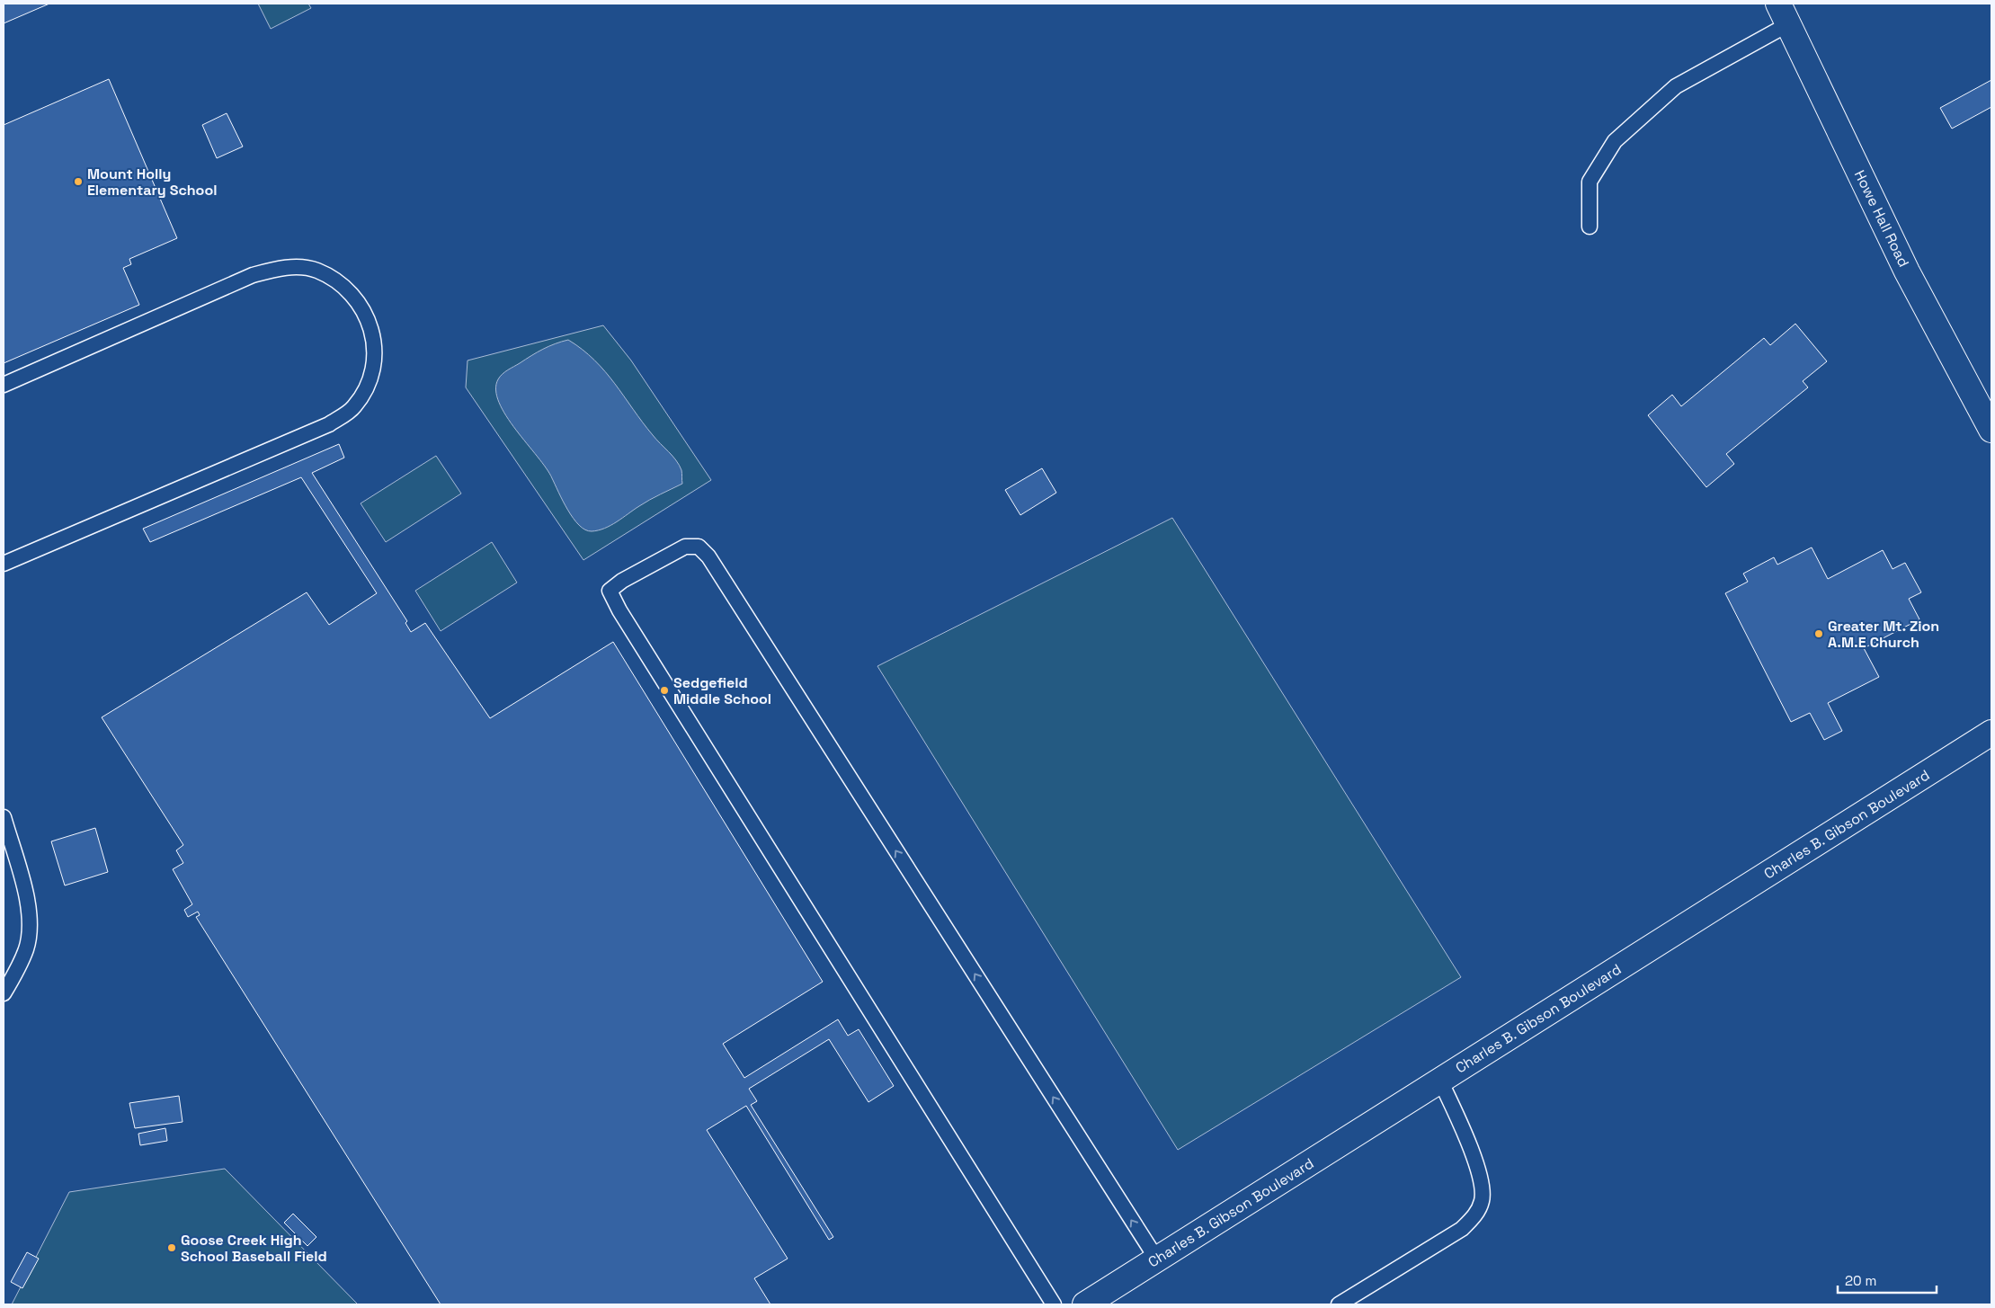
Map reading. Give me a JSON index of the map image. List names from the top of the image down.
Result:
{
  "streets": {
    "street": ["Howe Hall Road", "Charles B. Gibson Boulevard"]
  },
  "places": [
    "Mount Holly Elementary School",
    "Greater Mt. Zion A.M.E Church",
    "Sedgefield Middle School",
    "Goose Creek High School Baseball Field"
  ],
  "scale_bar": "20 m"
}
